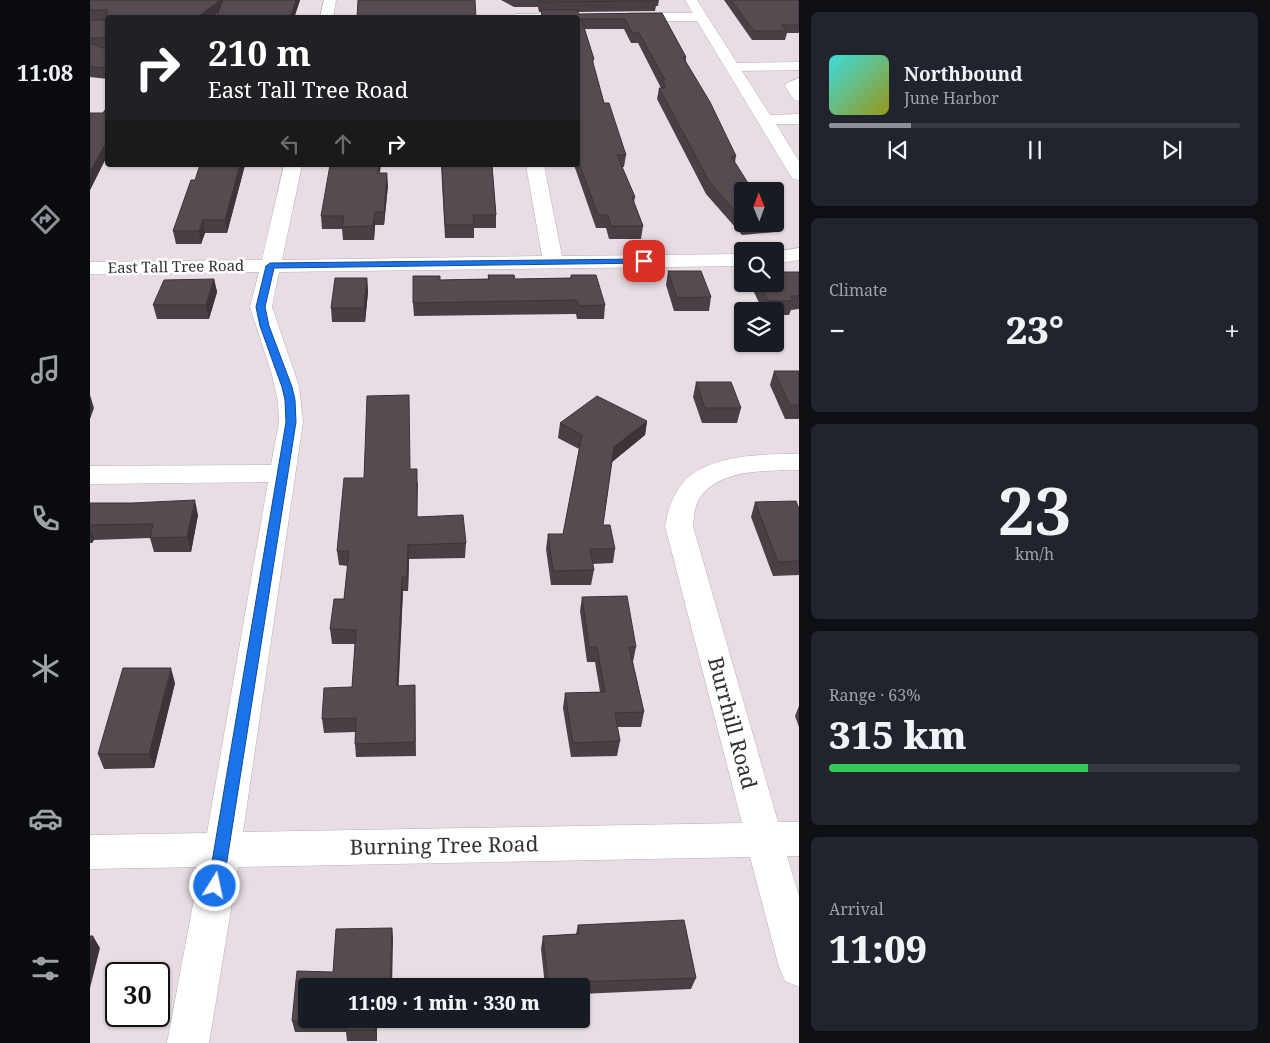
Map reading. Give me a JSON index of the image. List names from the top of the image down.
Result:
{
  "streets": {
    "street": ["East Tall Tree Road", "Burrhill Road", "Burning Tree Road"]
  },
  "crossings": [
    ["Burrhill Road", "Burning Tree Road"]
  ],
  "north": "top",
  "page": {
    "tabs": "11:08",
    "turn": ["210 m", "East Tall Tree Road"],
    "song": ["Northbound", "June Harbor"],
    "tile": [
      "Climate",
      ["23", "km/h"],
      ["Range · 63%", "315 km"],
      ["Arrival", "11:09"]
    ],
    "heat": ["−", "23°", "+"],
    "limit": "30",
    "trip": "11:09 · 1 min · 330 m"
  }
}
